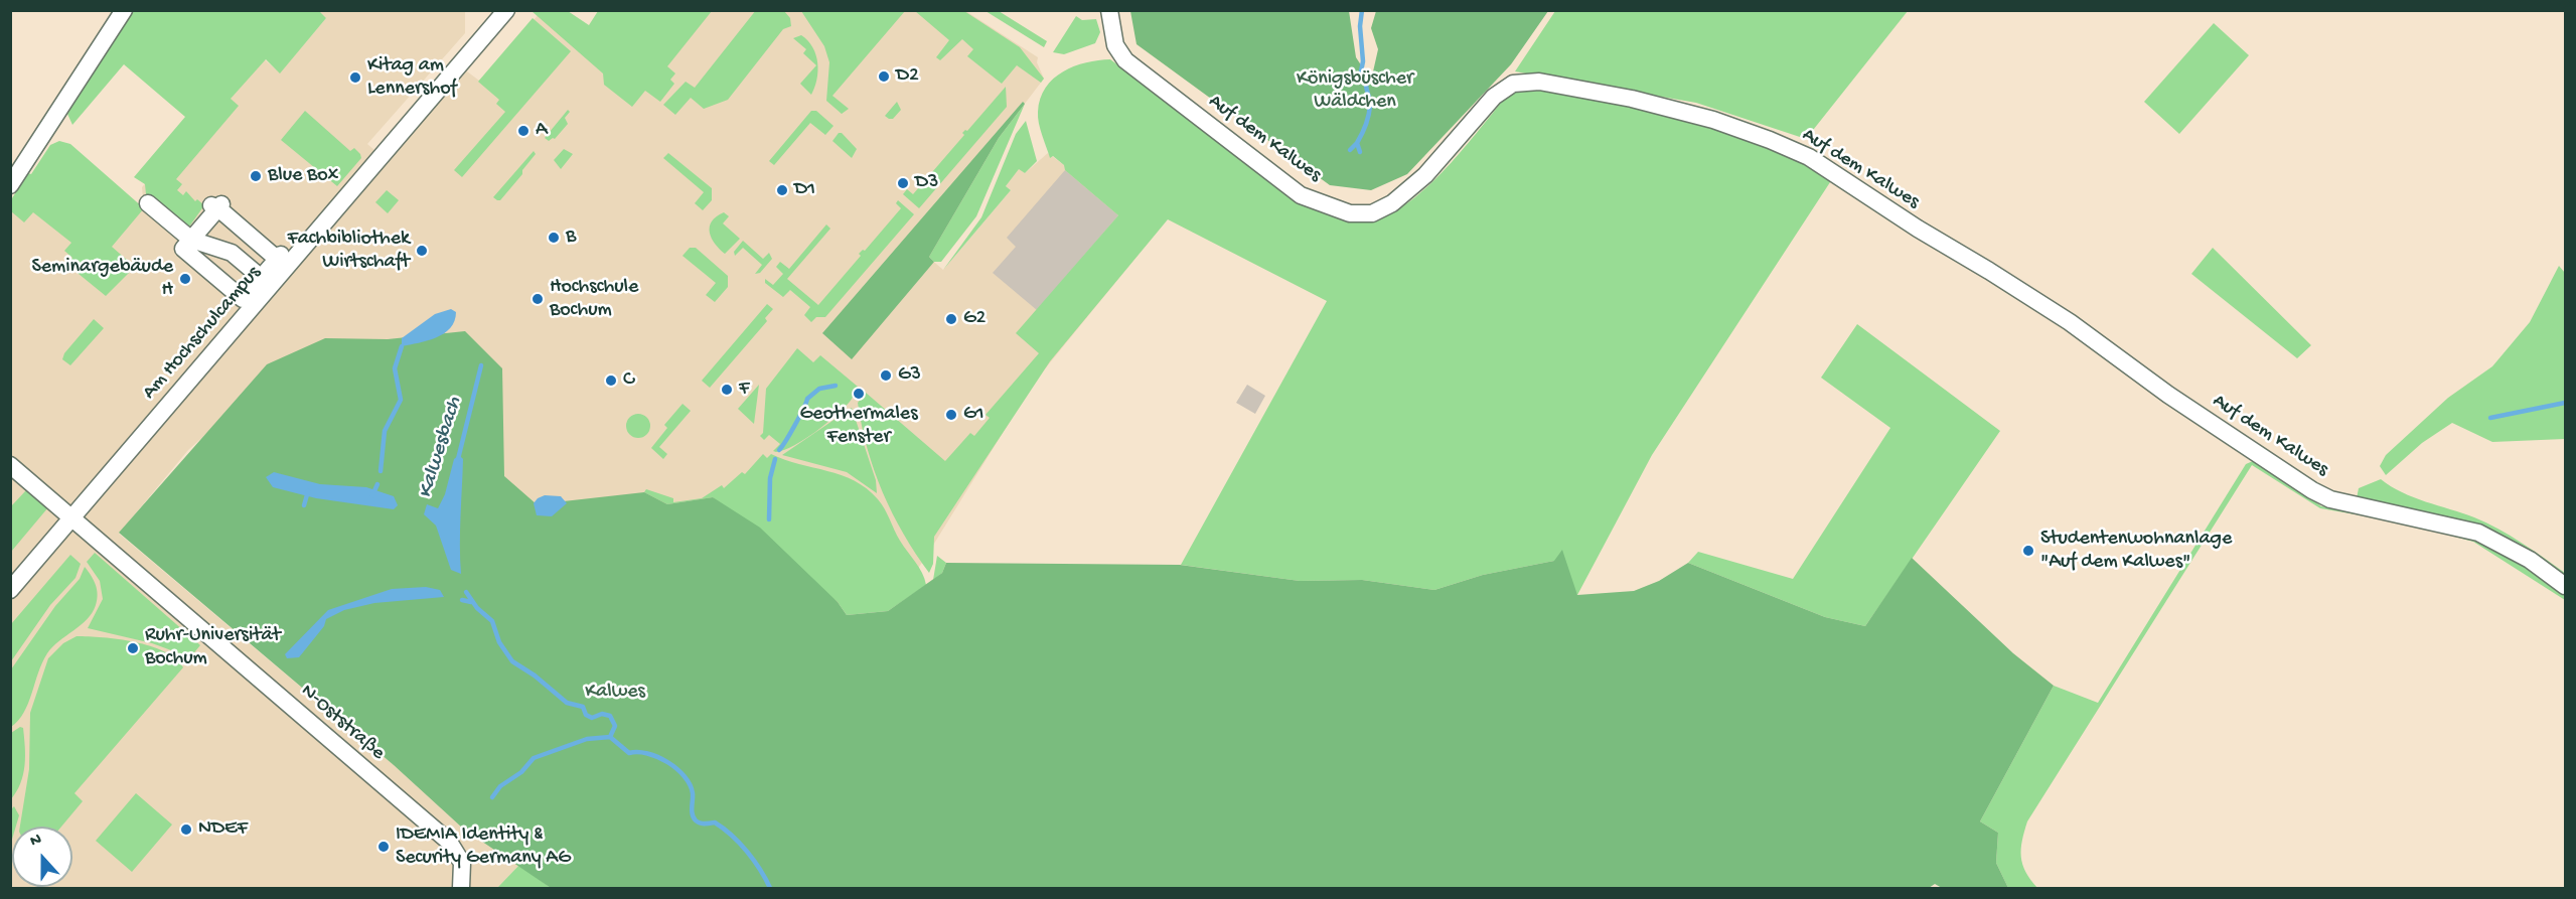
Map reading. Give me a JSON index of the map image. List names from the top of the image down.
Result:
{
  "streets": {
    "street": ["Auf dem Kalwes", "Am Hochschulcampus", "N-Oststraße"]
  },
  "crossings": [
    ["Am Hochschulcampus", "N-Oststraße"]
  ],
  "water": ["Kalwesbach"],
  "parks": ["Königsbüscher Wäldchen", "Kalwes"],
  "places": [
    "D2",
    "Kitag am Lennershof",
    "A",
    "Blue Box",
    "D3",
    "D1",
    "B",
    "Fachbibliothek Wirtschaft",
    "Seminargebäude H",
    "Hochschule Bochum",
    "G2",
    "G3",
    "C",
    "F",
    "Geothermales Fenster",
    "G1",
    "Studentenwohnanlage \"Auf dem Kalwes\"",
    "Ruhr-Universität Bochum",
    "NDEF",
    "IDEMIA Identity & Security Germany AG"
  ],
  "north": "top"
}
